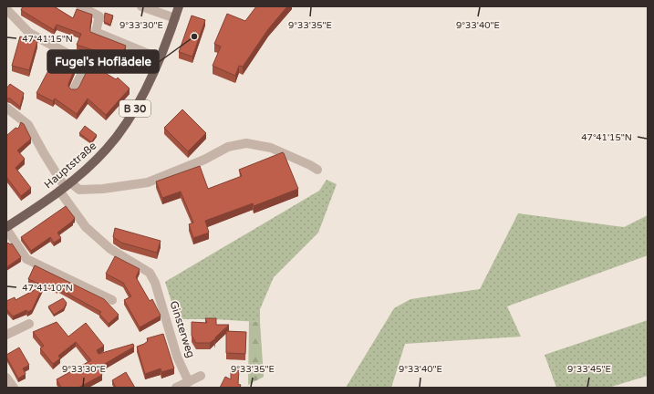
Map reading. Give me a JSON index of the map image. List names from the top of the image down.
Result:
{
  "streets": {
    "main road": ["B 30", "Hauptstraße"],
    "street": ["Ginsterweg"]
  },
  "crossings": [
    ["Hauptstraße", "Ginsterweg"]
  ],
  "places": ["Fugel's Hoflädele"],
  "coordinates": [
    "9°33'35\"E",
    "9°33'30\"E",
    "9°33'40\"E",
    "47°41'15\"N",
    "47°41'10\"N",
    "9°33'45\"E"
  ]
}
